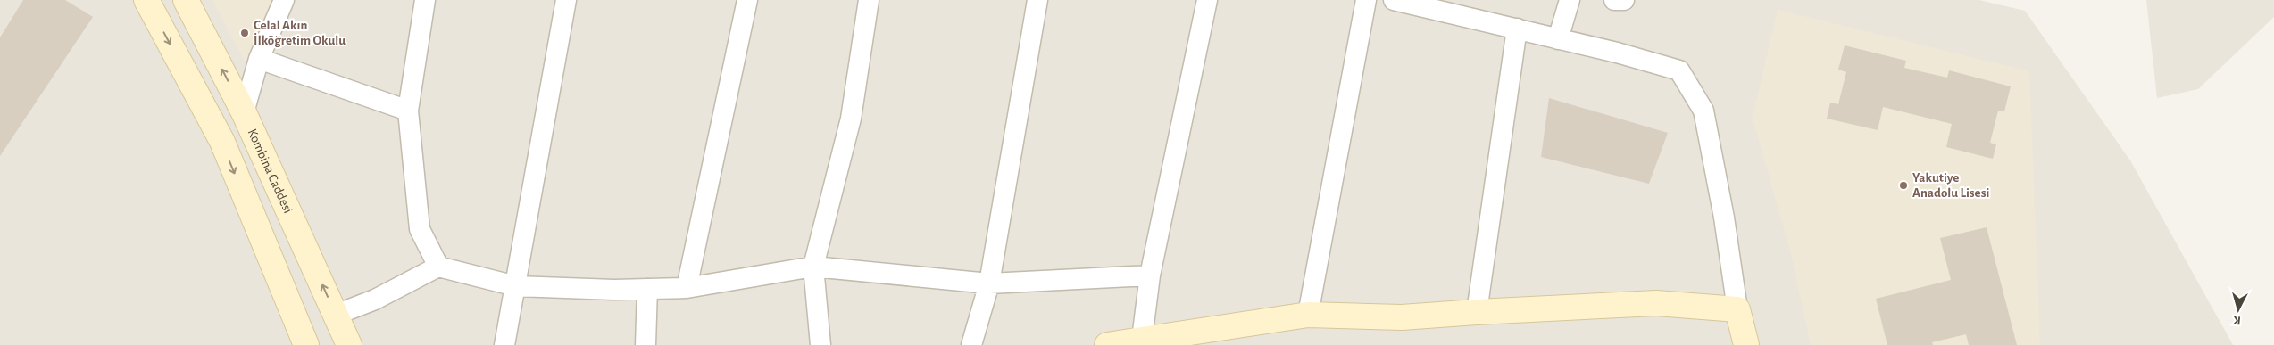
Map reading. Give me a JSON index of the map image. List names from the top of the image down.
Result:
{
  "streets": {
    "main road": ["Kombina Caddesi"]
  },
  "places": ["Celal Akın İlköğretim Okulu", "Yakutiye Anadolu Lisesi"],
  "north": "bottom"
}
